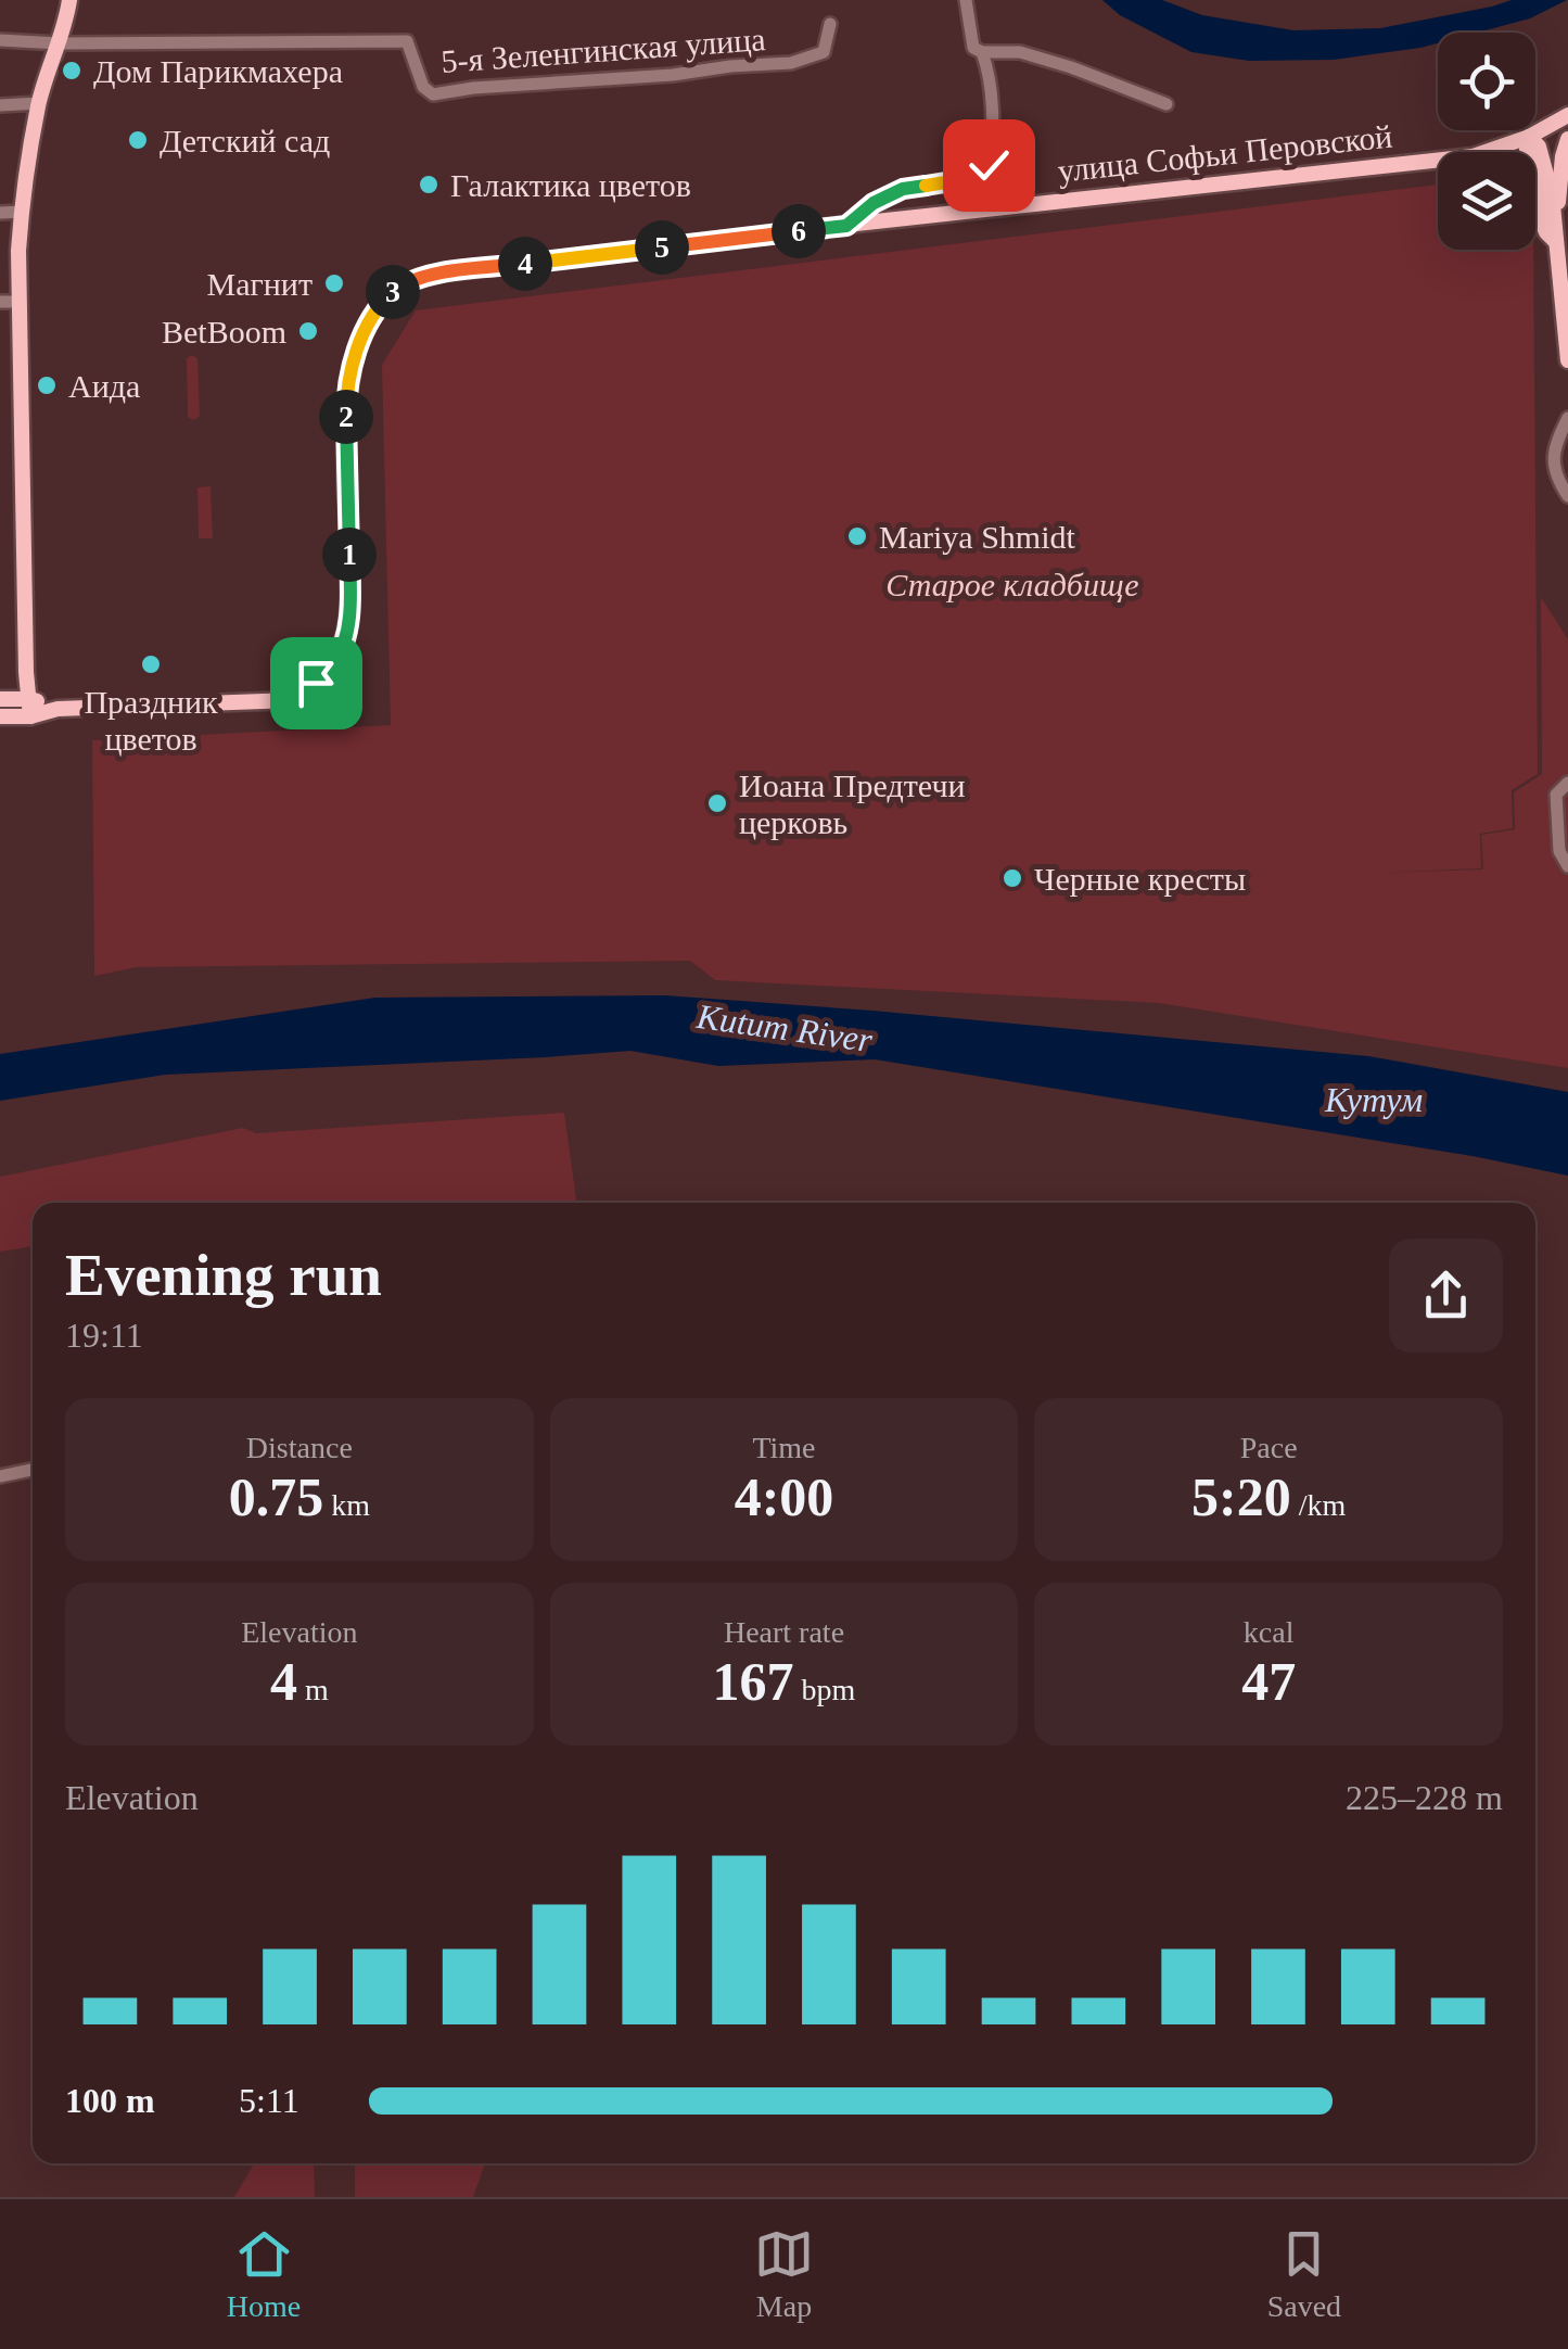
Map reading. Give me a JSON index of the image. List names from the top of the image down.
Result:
{
  "streets": {
    "main road": ["улица Софьи Перовской"],
    "street": ["5-я Зеленгинская улица"]
  },
  "water": ["Kutum River", "Кутум"],
  "parks": ["Старое кладбище"],
  "places": [
    "Дом Парикмахера",
    "Детский сад",
    "Галактика цветов",
    "Магнит",
    "BetBoom",
    "Аида",
    "Mariya Shmidt",
    "Праздник цветов",
    "Иоана Предтечи церковь",
    "Черные кресты"
  ],
  "page": {
    "pins": [
      "6",
      "5",
      "4",
      "3",
      "2",
      "1"
    ],
    "heading": ["Evening run", "19:11"],
    "stats": [
      ["Distance", "0.75 km"],
      ["Time", "4:00"],
      ["Pace", "5:20 /km"],
      ["Elevation", "4 m"],
      ["Heart rate", "167 bpm"],
      ["kcal", "47"]
    ],
    "chart": ["Elevation", "225–228 m"],
    "list": [
      {
        "name": "100 m",
        "note": "5:11"
      }
    ],
    "tabs": ["Home", "Map", "Saved"]
  }
}
